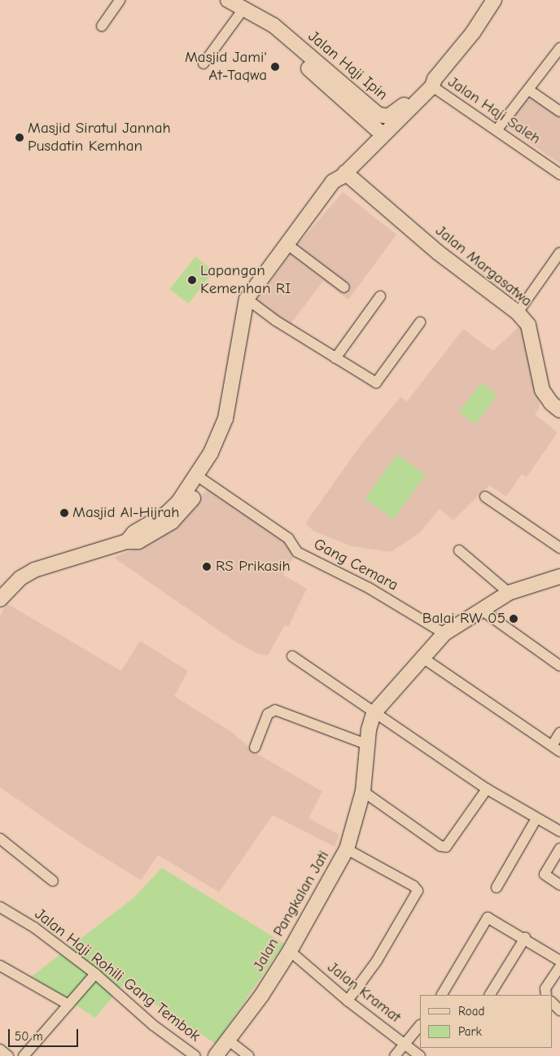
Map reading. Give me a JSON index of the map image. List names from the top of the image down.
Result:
{
  "streets": {
    "main road": ["Jalan Haji Ipin", "Jalan Margasatwa", "Jalan Pangkalan Jati"],
    "street": [
      "Jalan Haji Saleh",
      "Gang Cemara",
      "Jalan Haji Rohili Gang Tembok",
      "Jalan Kramat"
    ]
  },
  "crossings": [
    ["Jalan Haji Ipin", "Jalan Haji Saleh"],
    ["Gang Cemara", "Jalan Pangkalan Jati"],
    ["Jalan Pangkalan Jati", "Jalan Kramat"]
  ],
  "places": [
    "Masjid Jami' At-Taqwa",
    "Masjid Siratul Jannah Pusdatin Kemhan",
    "Lapangan Kemenhan RI",
    "Masjid Al-Hijrah",
    "RS Prikasih",
    "Balai RW 05"
  ],
  "legend": ["Road", "Park"],
  "scale_bar": "50 m"
}
